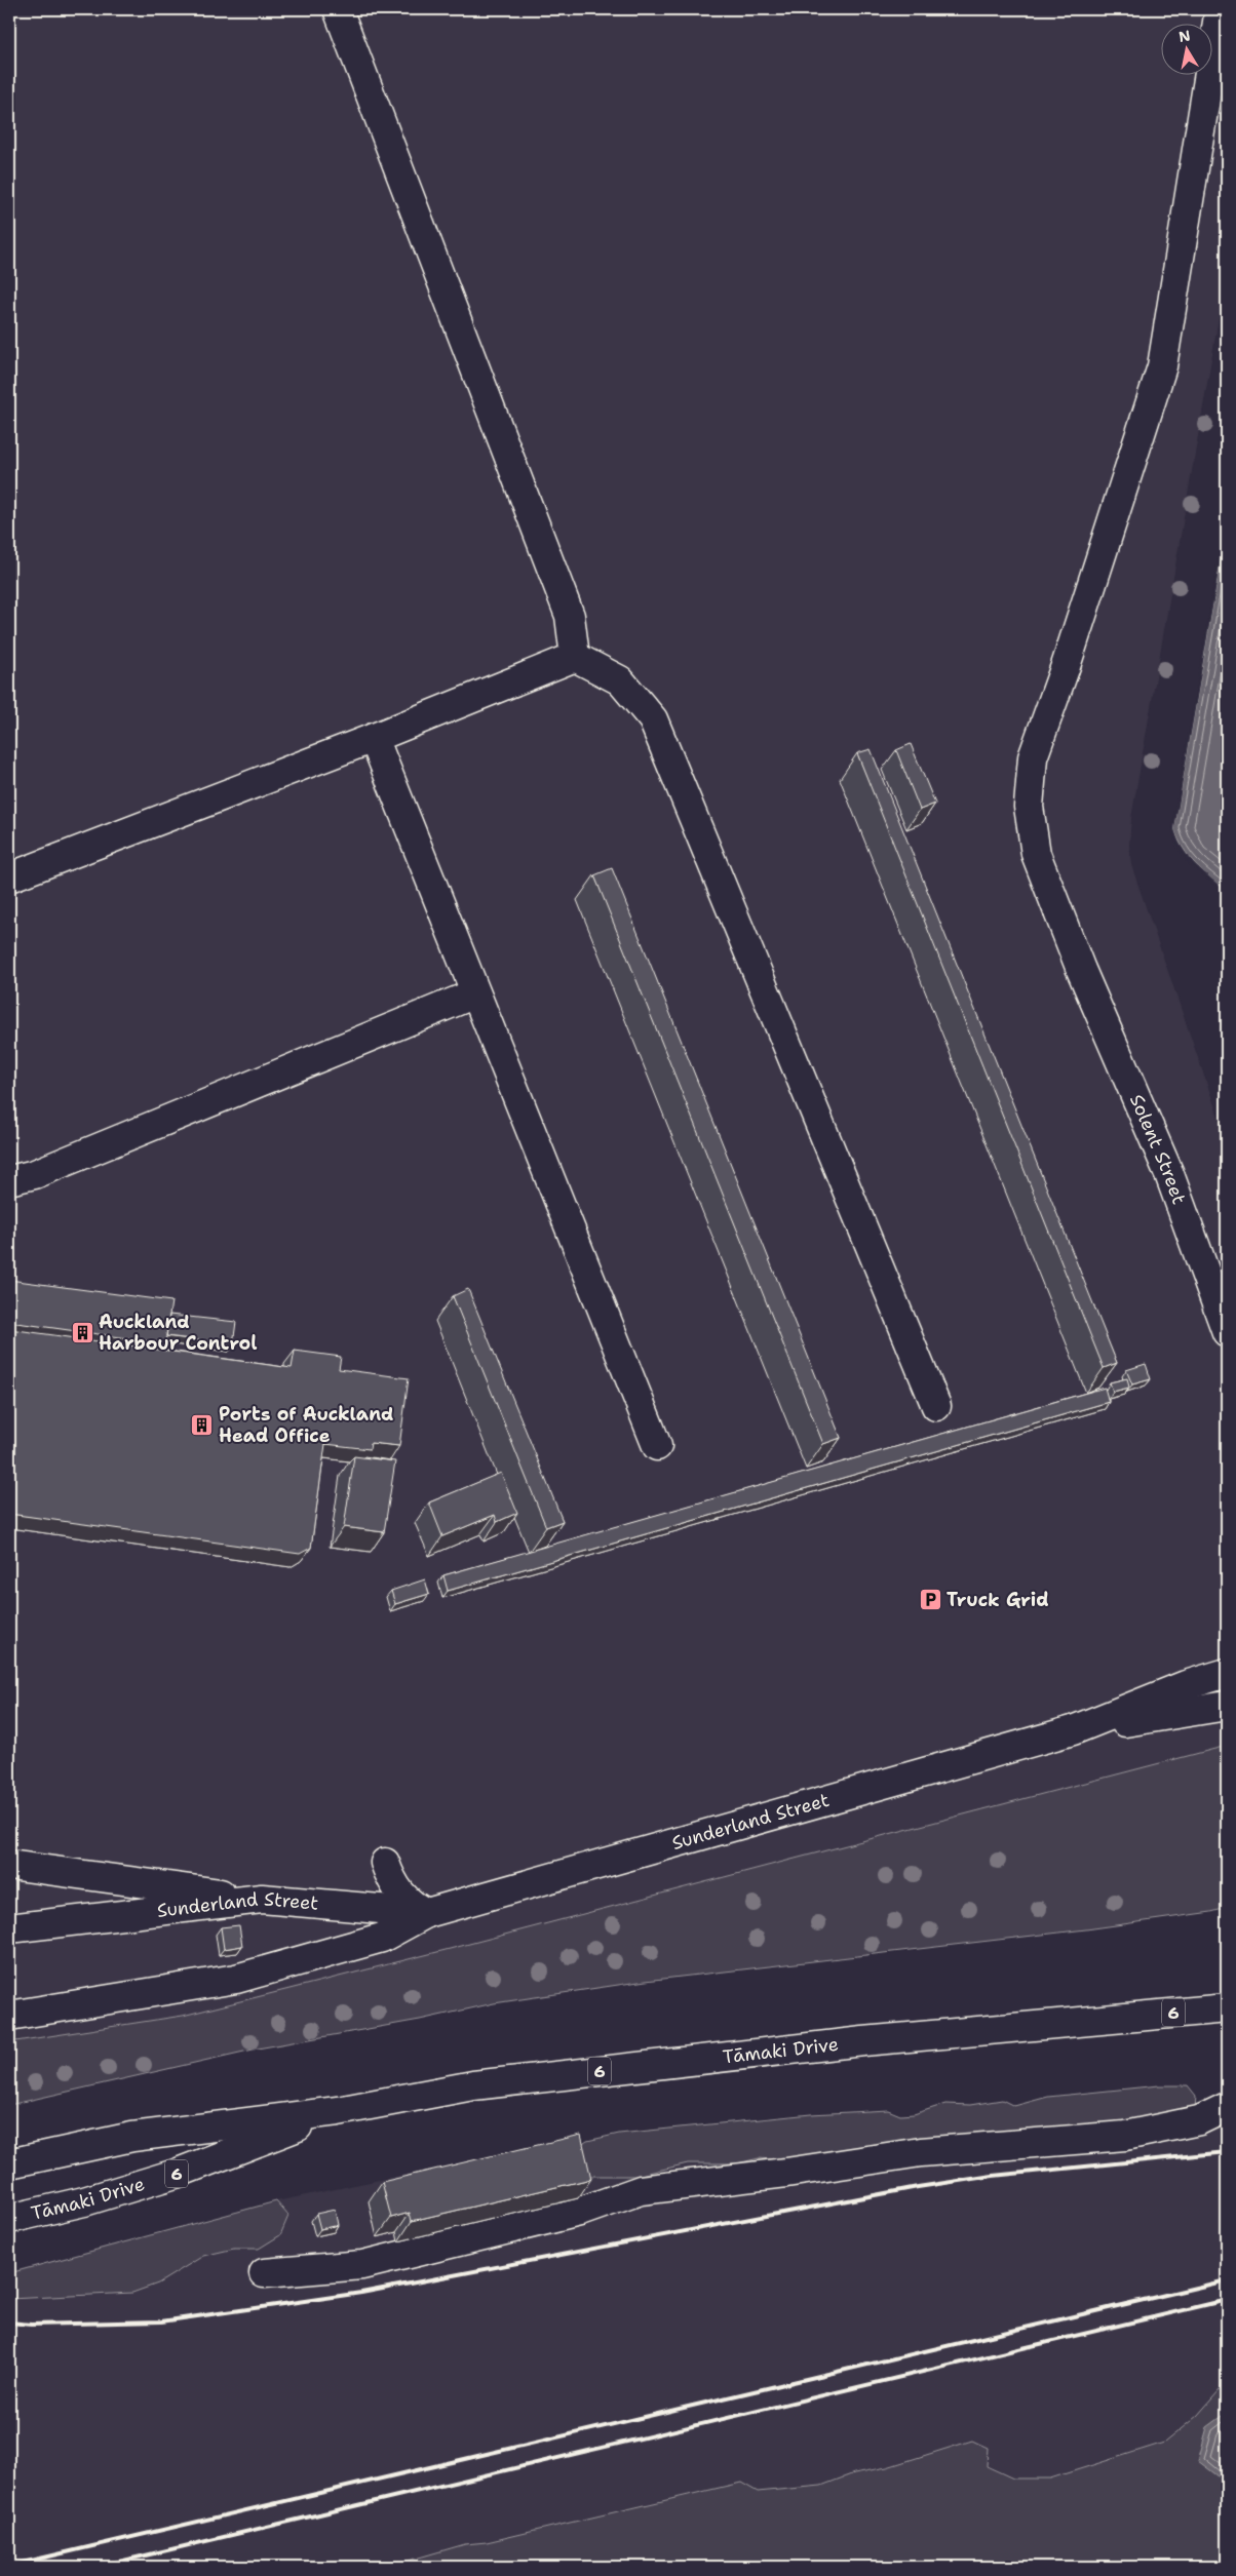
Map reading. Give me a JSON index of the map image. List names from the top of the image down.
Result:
{
  "streets": {
    "street": [
      "Solent Street",
      "Sunderland Street",
      "6",
      "Tāmaki Drive"
    ]
  },
  "places": {
    "building": ["Auckland Harbour Control", "Ports of Auckland Head Office"],
    "parking": ["Truck Grid"]
  },
  "north": "top"
}
